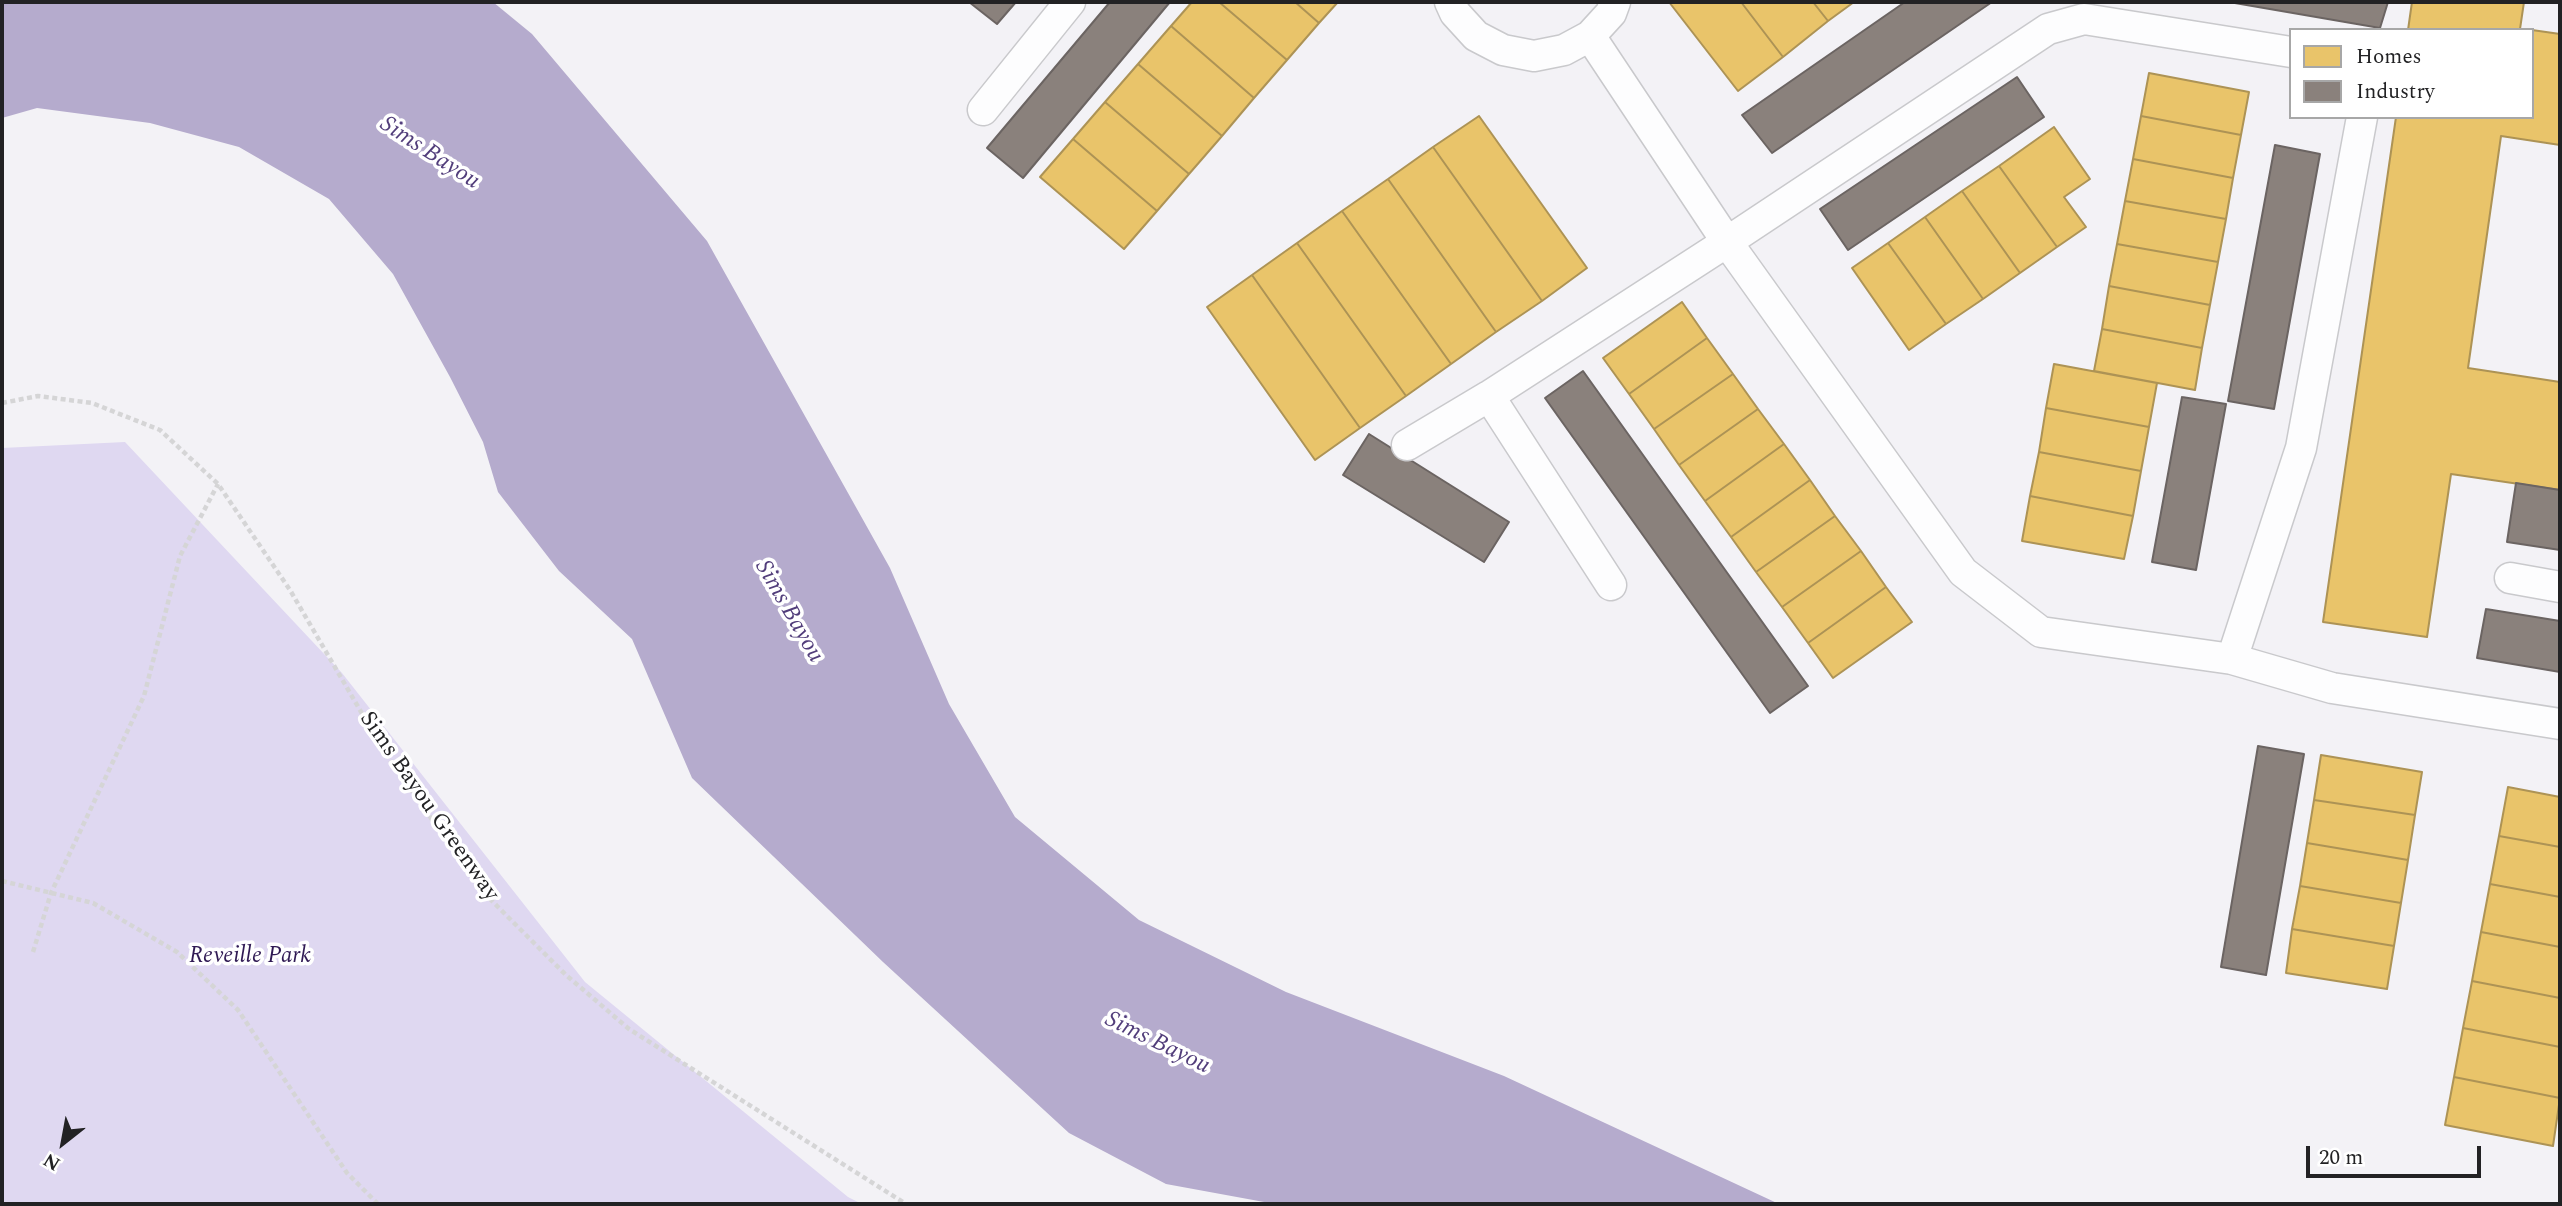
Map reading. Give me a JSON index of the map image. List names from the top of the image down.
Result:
{
  "streets": {
    "path": ["Sims Bayou Greenway"]
  },
  "water": ["Sims Bayou"],
  "parks": ["Reveille Park"],
  "legend": ["Homes", "Industry"],
  "scale_bar": "20 m",
  "north": "bottom left"
}
